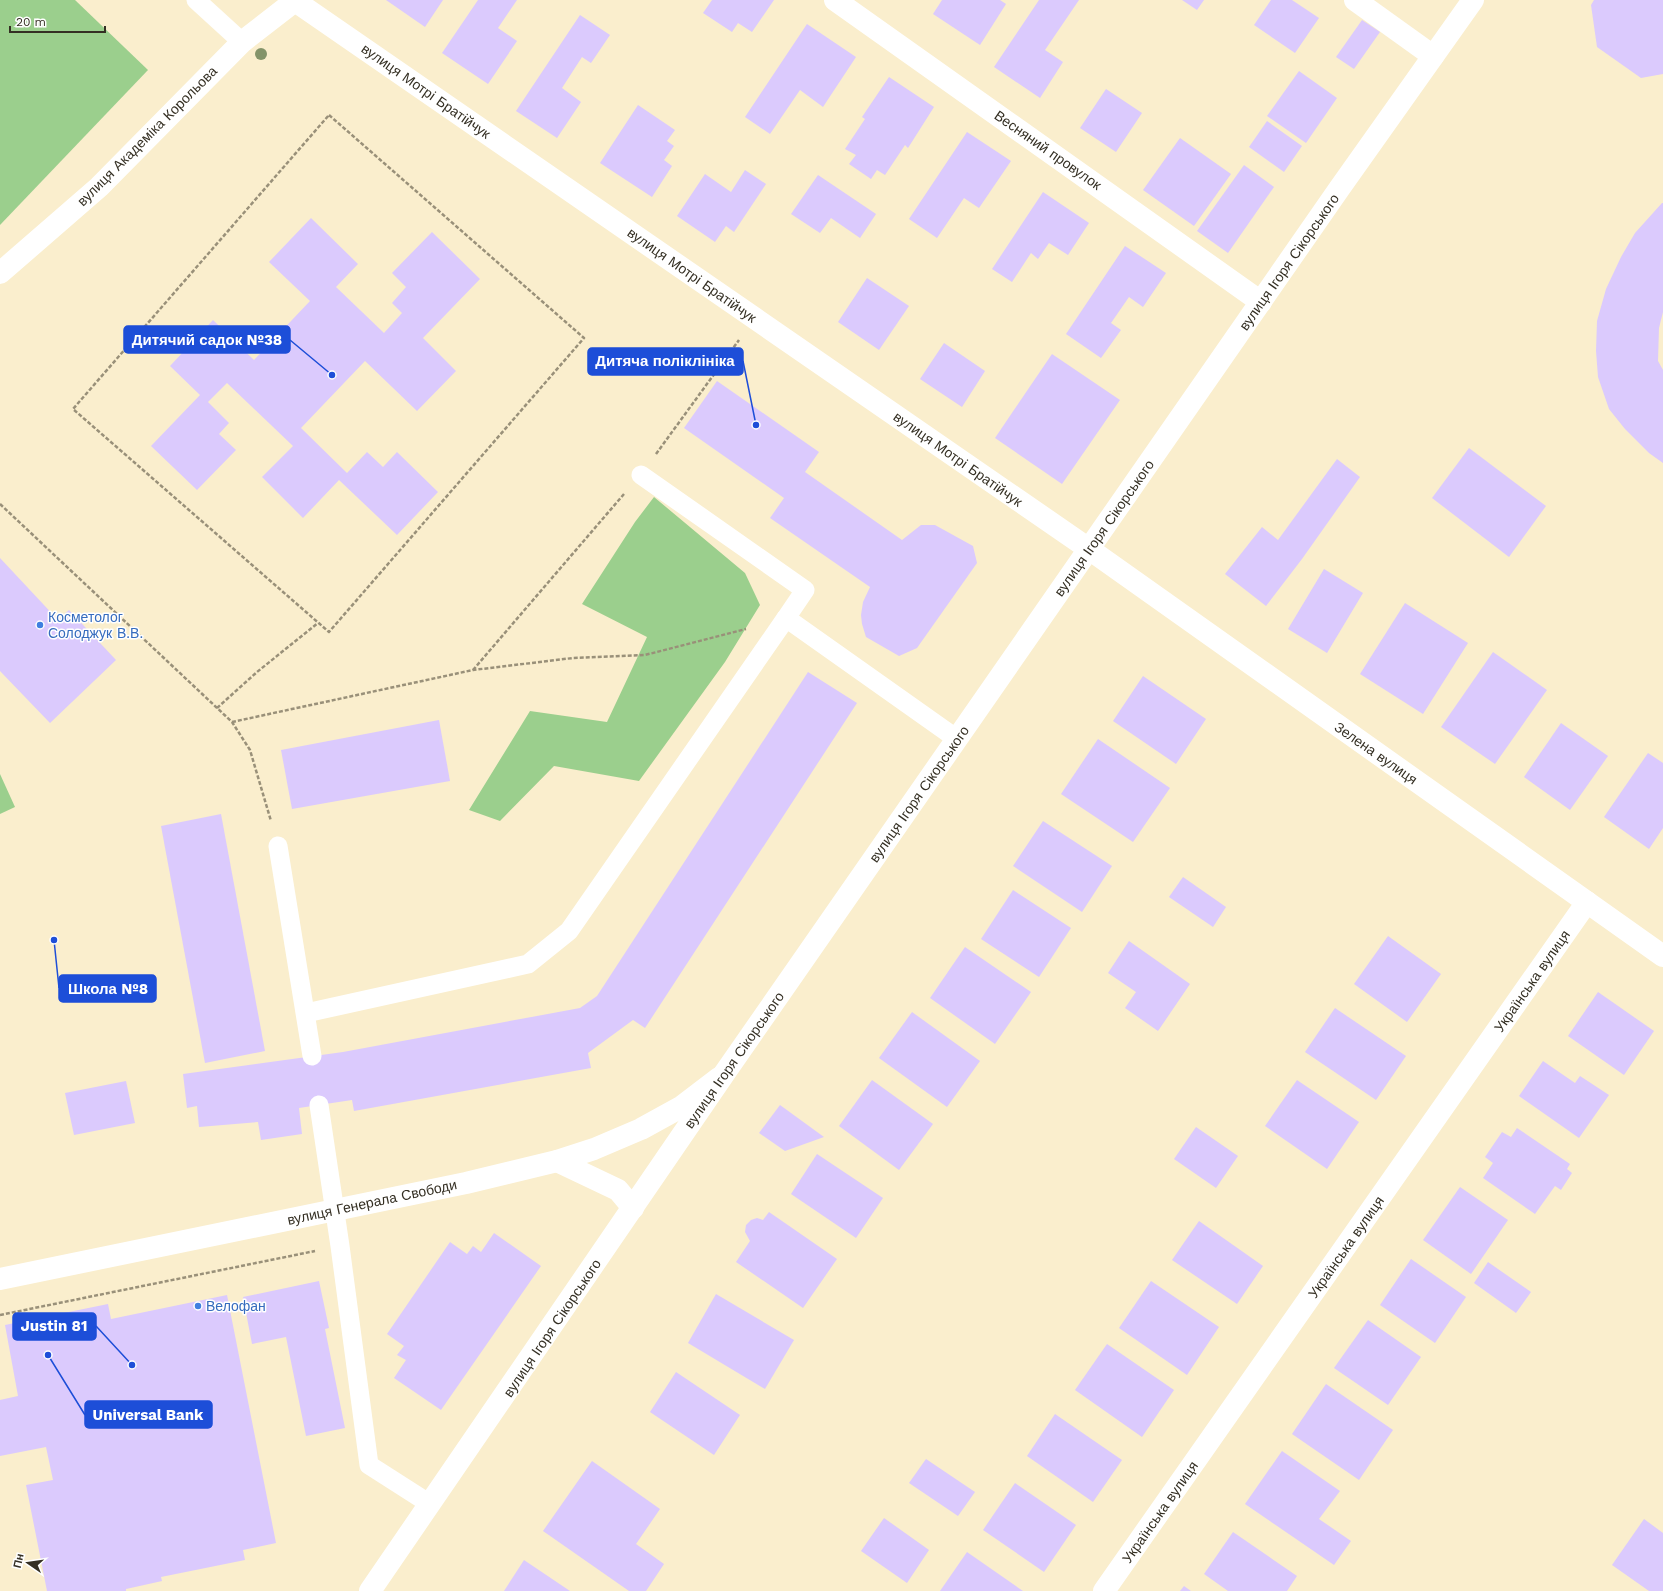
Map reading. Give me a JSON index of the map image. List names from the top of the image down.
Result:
{
  "streets": {
    "street": [
      "вулиця Мотрі Братійчук",
      "вулиця Академіка Корольова",
      "Весняний провулок",
      "вулиця Ігоря Сікорського",
      "Зелена вулиця",
      "Українська вулиця",
      "вулиця Генерала Свободи"
    ]
  },
  "crossings": [
    ["вулиця Мотрі Братійчук", "вулиця Академіка Корольова"],
    ["вулиця Мотрі Братійчук", "вулиця Ігоря Сікорського"],
    ["вулиця Мотрі Братійчук", "Зелена вулиця"],
    ["Весняний провулок", "вулиця Ігоря Сікорського"],
    ["вулиця Ігоря Сікорського", "Зелена вулиця"],
    ["вулиця Ігоря Сікорського", "вулиця Генерала Свободи"],
    ["Зелена вулиця", "Українська вулиця"]
  ],
  "places": [
    "Дитячий садок №38",
    "Дитяча поліклініка",
    "Косметолог Солоджук В.В.",
    "Школа №8",
    "Велофан",
    "Universal Bank",
    "Justin 81"
  ],
  "scale_bar": "20 m",
  "north": "left"
}
